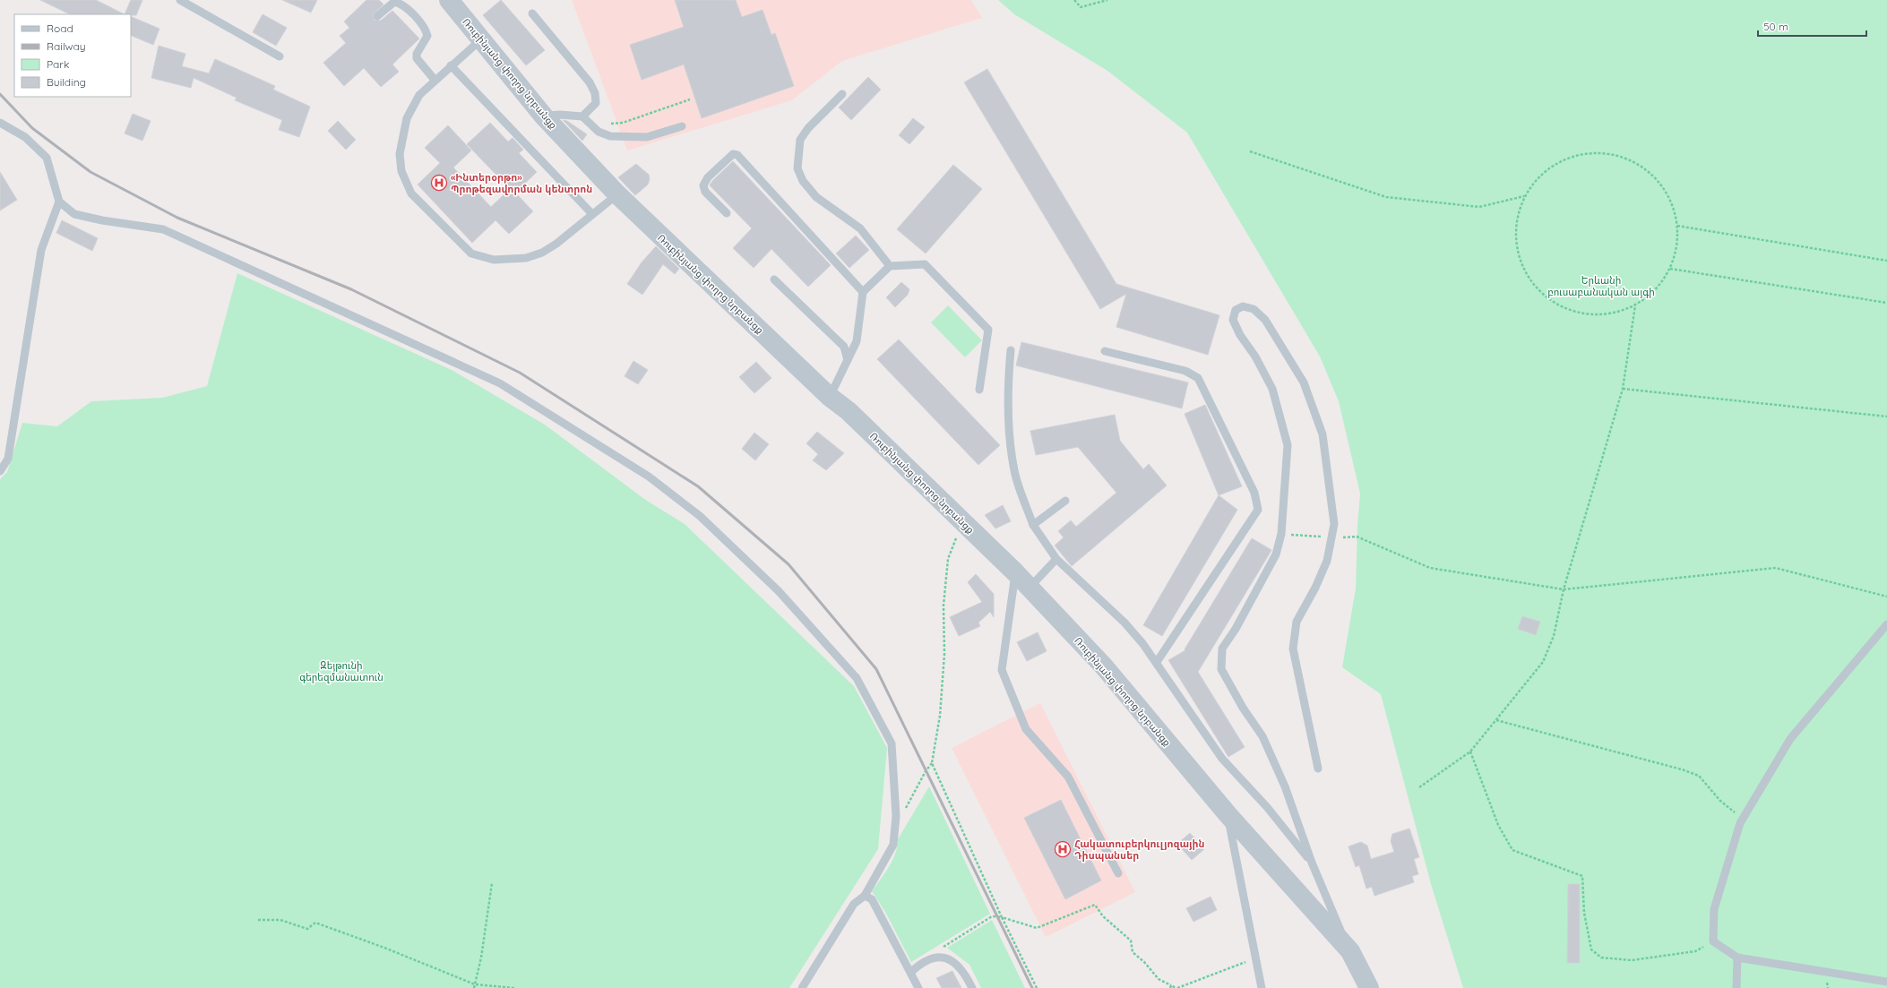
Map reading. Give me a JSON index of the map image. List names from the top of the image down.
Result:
{
  "streets": {
    "street": ["Ռուբինյանց փողոց նրբանցք"]
  },
  "parks": ["Երևանի բուսաբանական այգի", "Զեյթունի գերեզմանատուն"],
  "places": {
    "hospital": ["«Ինտերօրթո» Պրոթեզավորման կենտրոն", "Հակատուբերկուլյոզային Դիսպանսեր"]
  },
  "legend": [
    "Road",
    "Railway",
    "Park",
    "Building"
  ],
  "scale_bar": "50 m"
}
